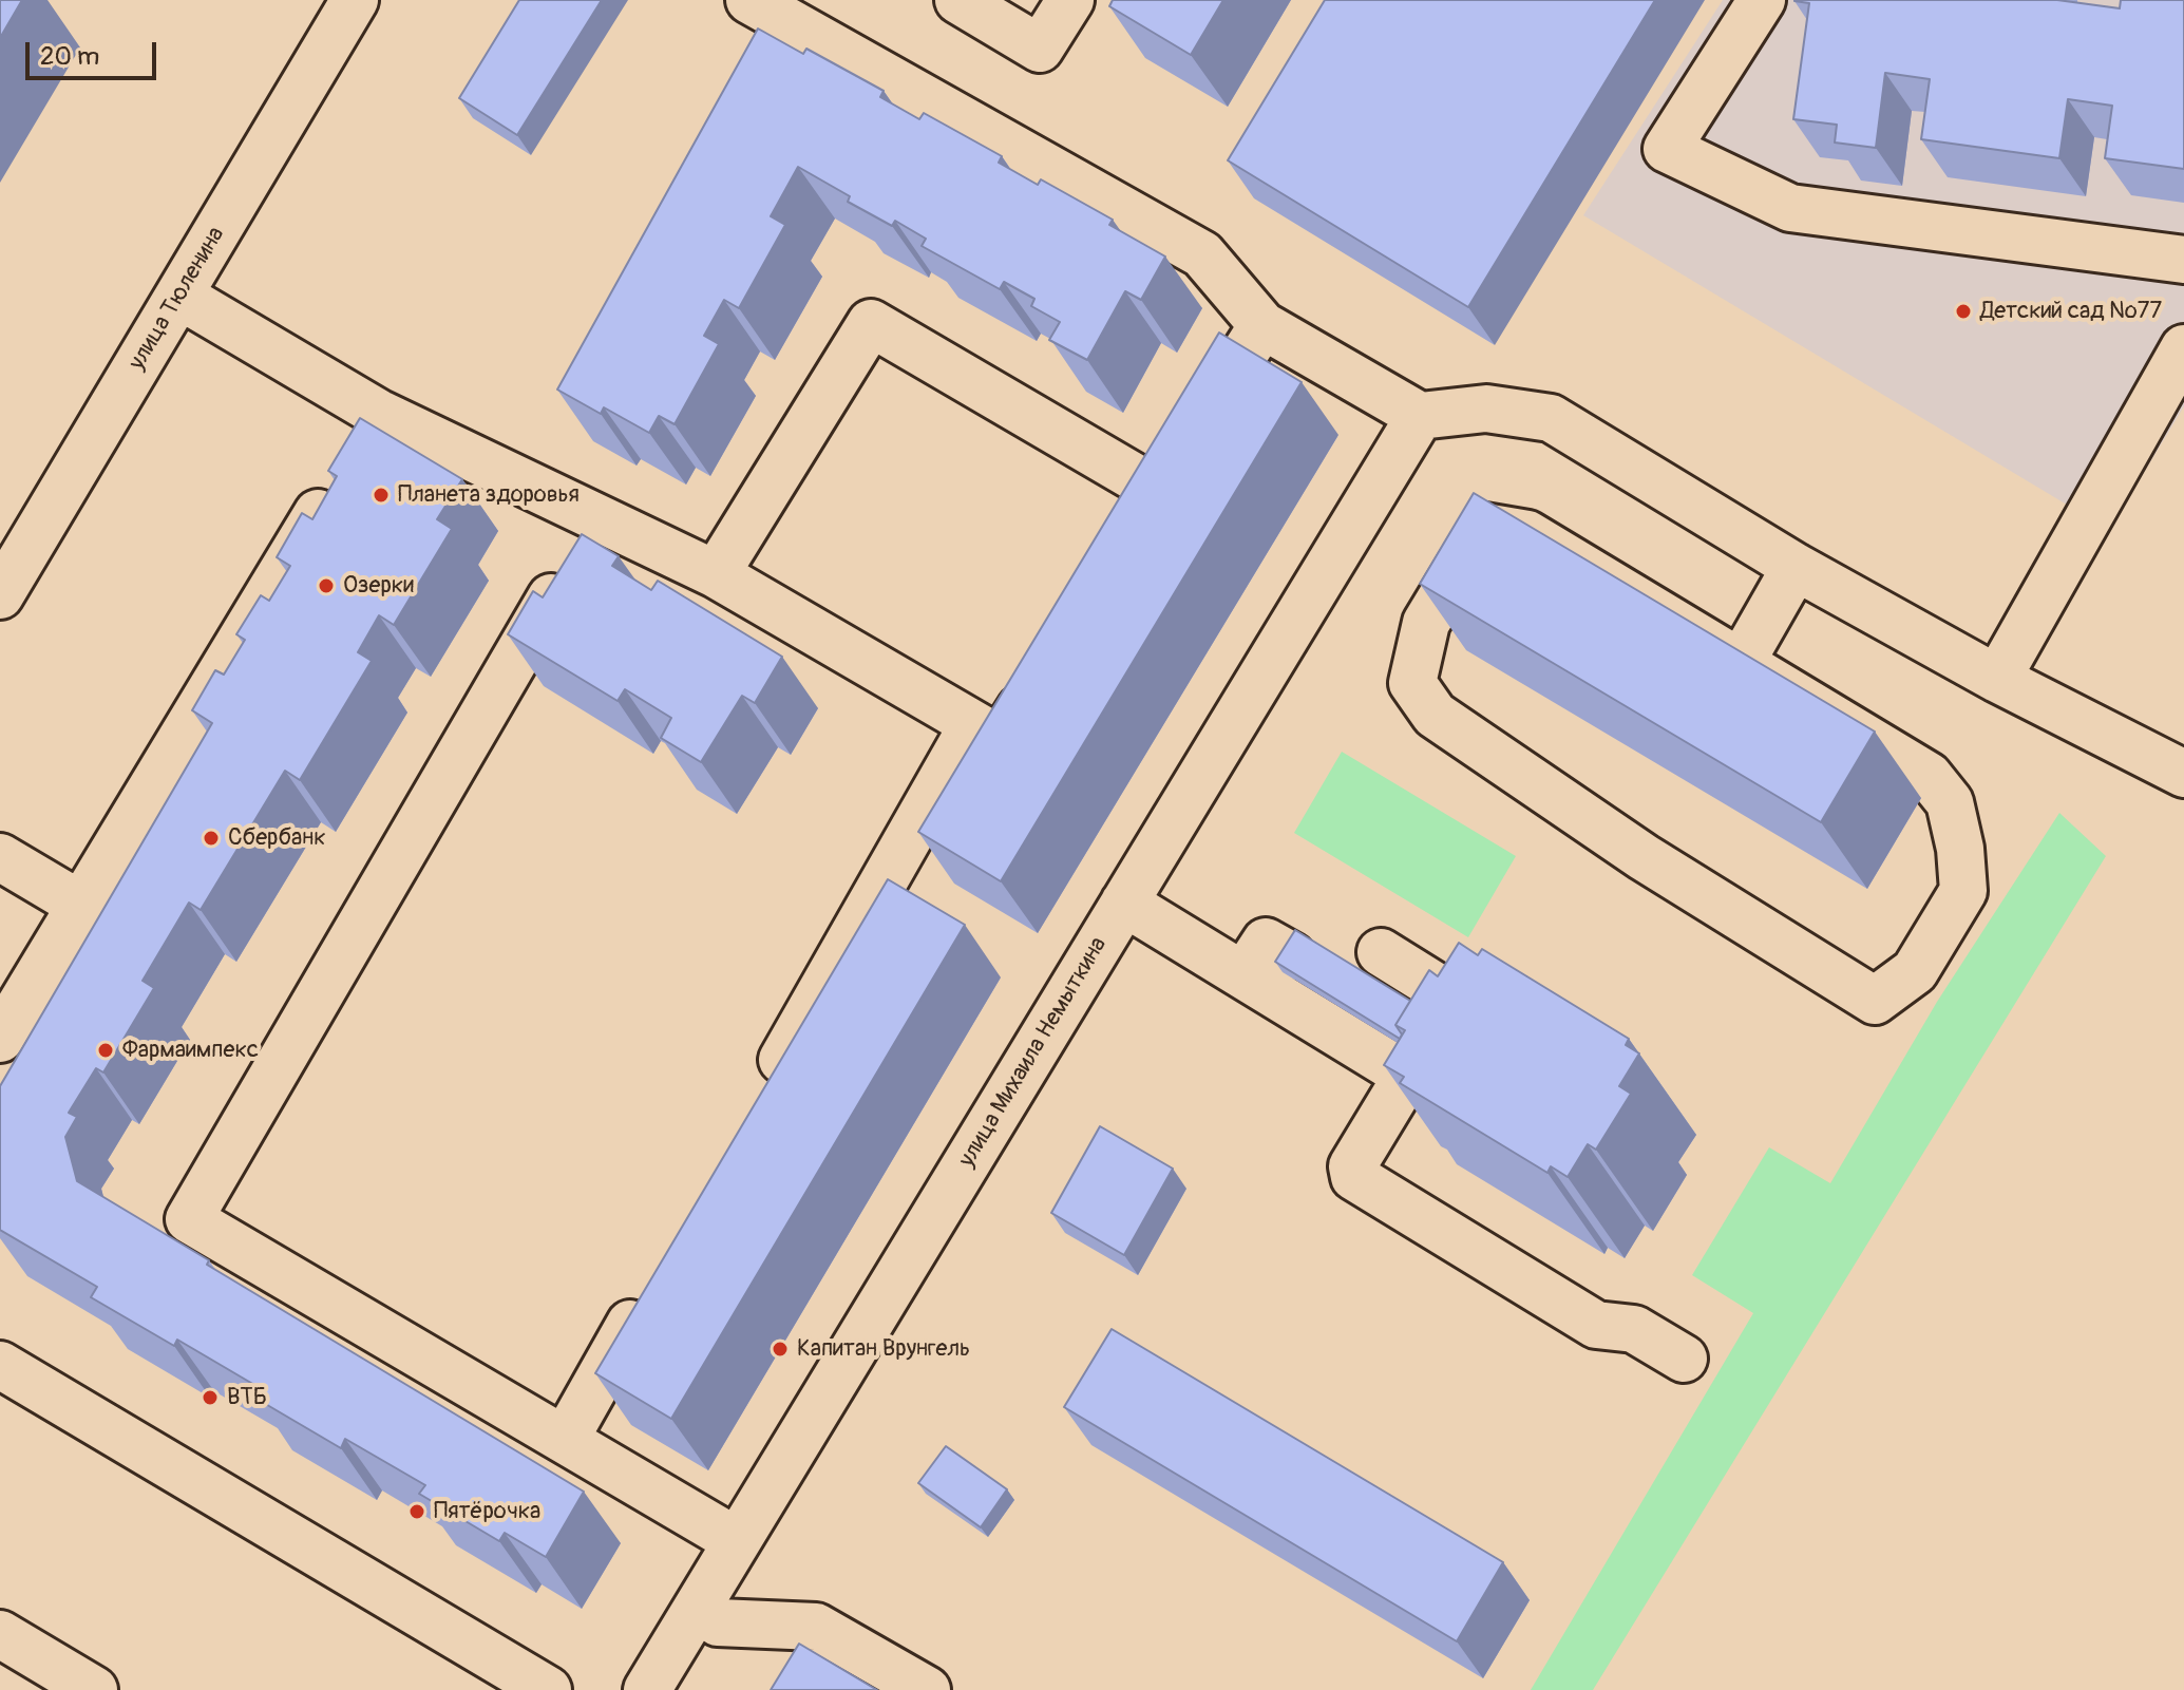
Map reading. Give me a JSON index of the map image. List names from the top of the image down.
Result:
{
  "streets": {
    "street": ["улица Тюленина", "улица Михаила Немыткина"]
  },
  "places": [
    "Детский сад №77",
    "Планета здоровья",
    "Озерки",
    "Сбербанк",
    "Фармаимпекс",
    "Капитан Врунгель",
    "ВТБ",
    "Пятёрочка"
  ],
  "scale_bar": "20 m"
}
